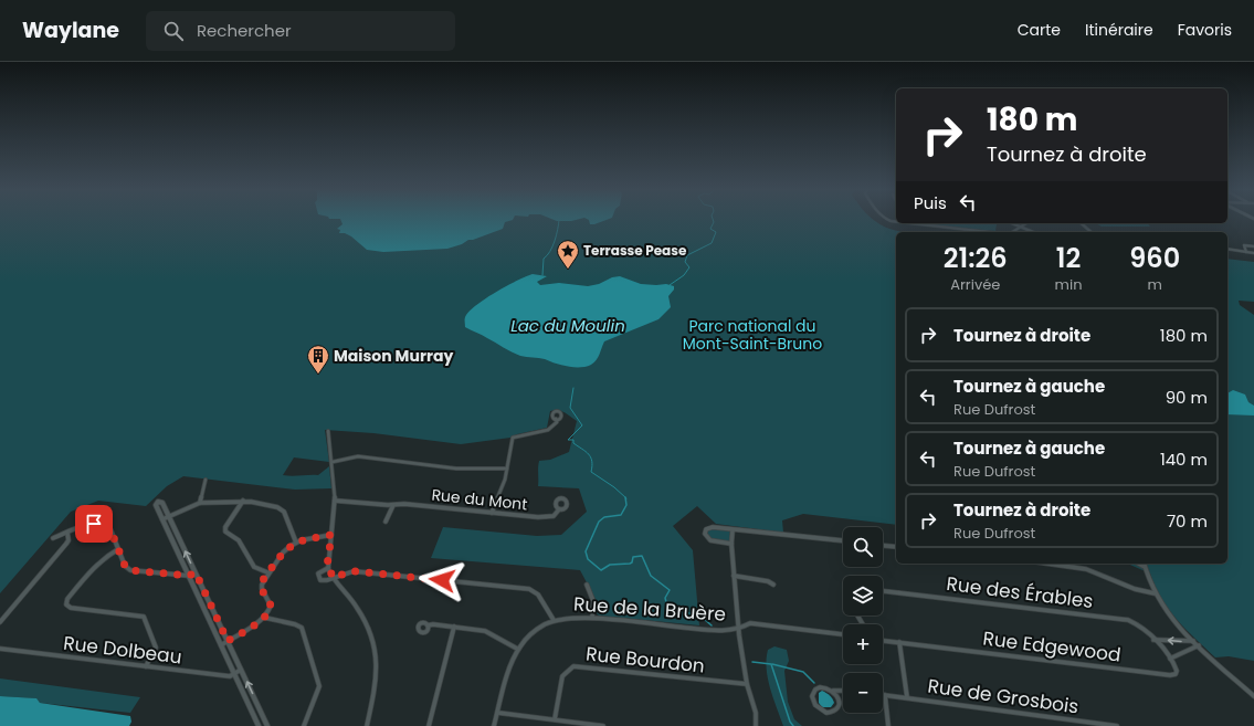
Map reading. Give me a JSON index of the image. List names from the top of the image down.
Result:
{
  "streets": {
    "street": [
      "Rue du Mont",
      "Rue des Érables",
      "Rue de la Bruère",
      "Rue Edgewood",
      "Rue Dolbeau",
      "Rue Bourdon",
      "Rue de Grosbois"
    ]
  },
  "crossings": [
    ["Rue des Érables", "Rue Edgewood"]
  ],
  "water": ["Lac du Moulin"],
  "parks": ["Parc national du Mont-Saint-Bruno"],
  "places": {
    "place": ["Terrasse Pease"],
    "building": ["Maison Murray"]
  },
  "page": {
    "header": "Waylane",
    "search": "Rechercher",
    "nav": ["Carte", "Itinéraire", "Favoris"],
    "turn": ["180 m", "Tournez à droite"],
    "then": "Puis",
    "eta": [
      "21:26",
      "Arrivée",
      "12",
      "min",
      "960",
      "m"
    ],
    "list": [
      {
        "name": "Tournez à droite",
        "value": "180 m"
      },
      {
        "name": "Tournez à gauche",
        "note": "Rue Dufrost",
        "value": "90 m"
      },
      {
        "name": "Tournez à gauche",
        "note": "Rue Dufrost",
        "value": "140 m"
      },
      {
        "name": "Tournez à droite",
        "note": "Rue Dufrost",
        "value": "70 m"
      }
    ],
    "map_buttons": ["+", "−"]
  }
}
